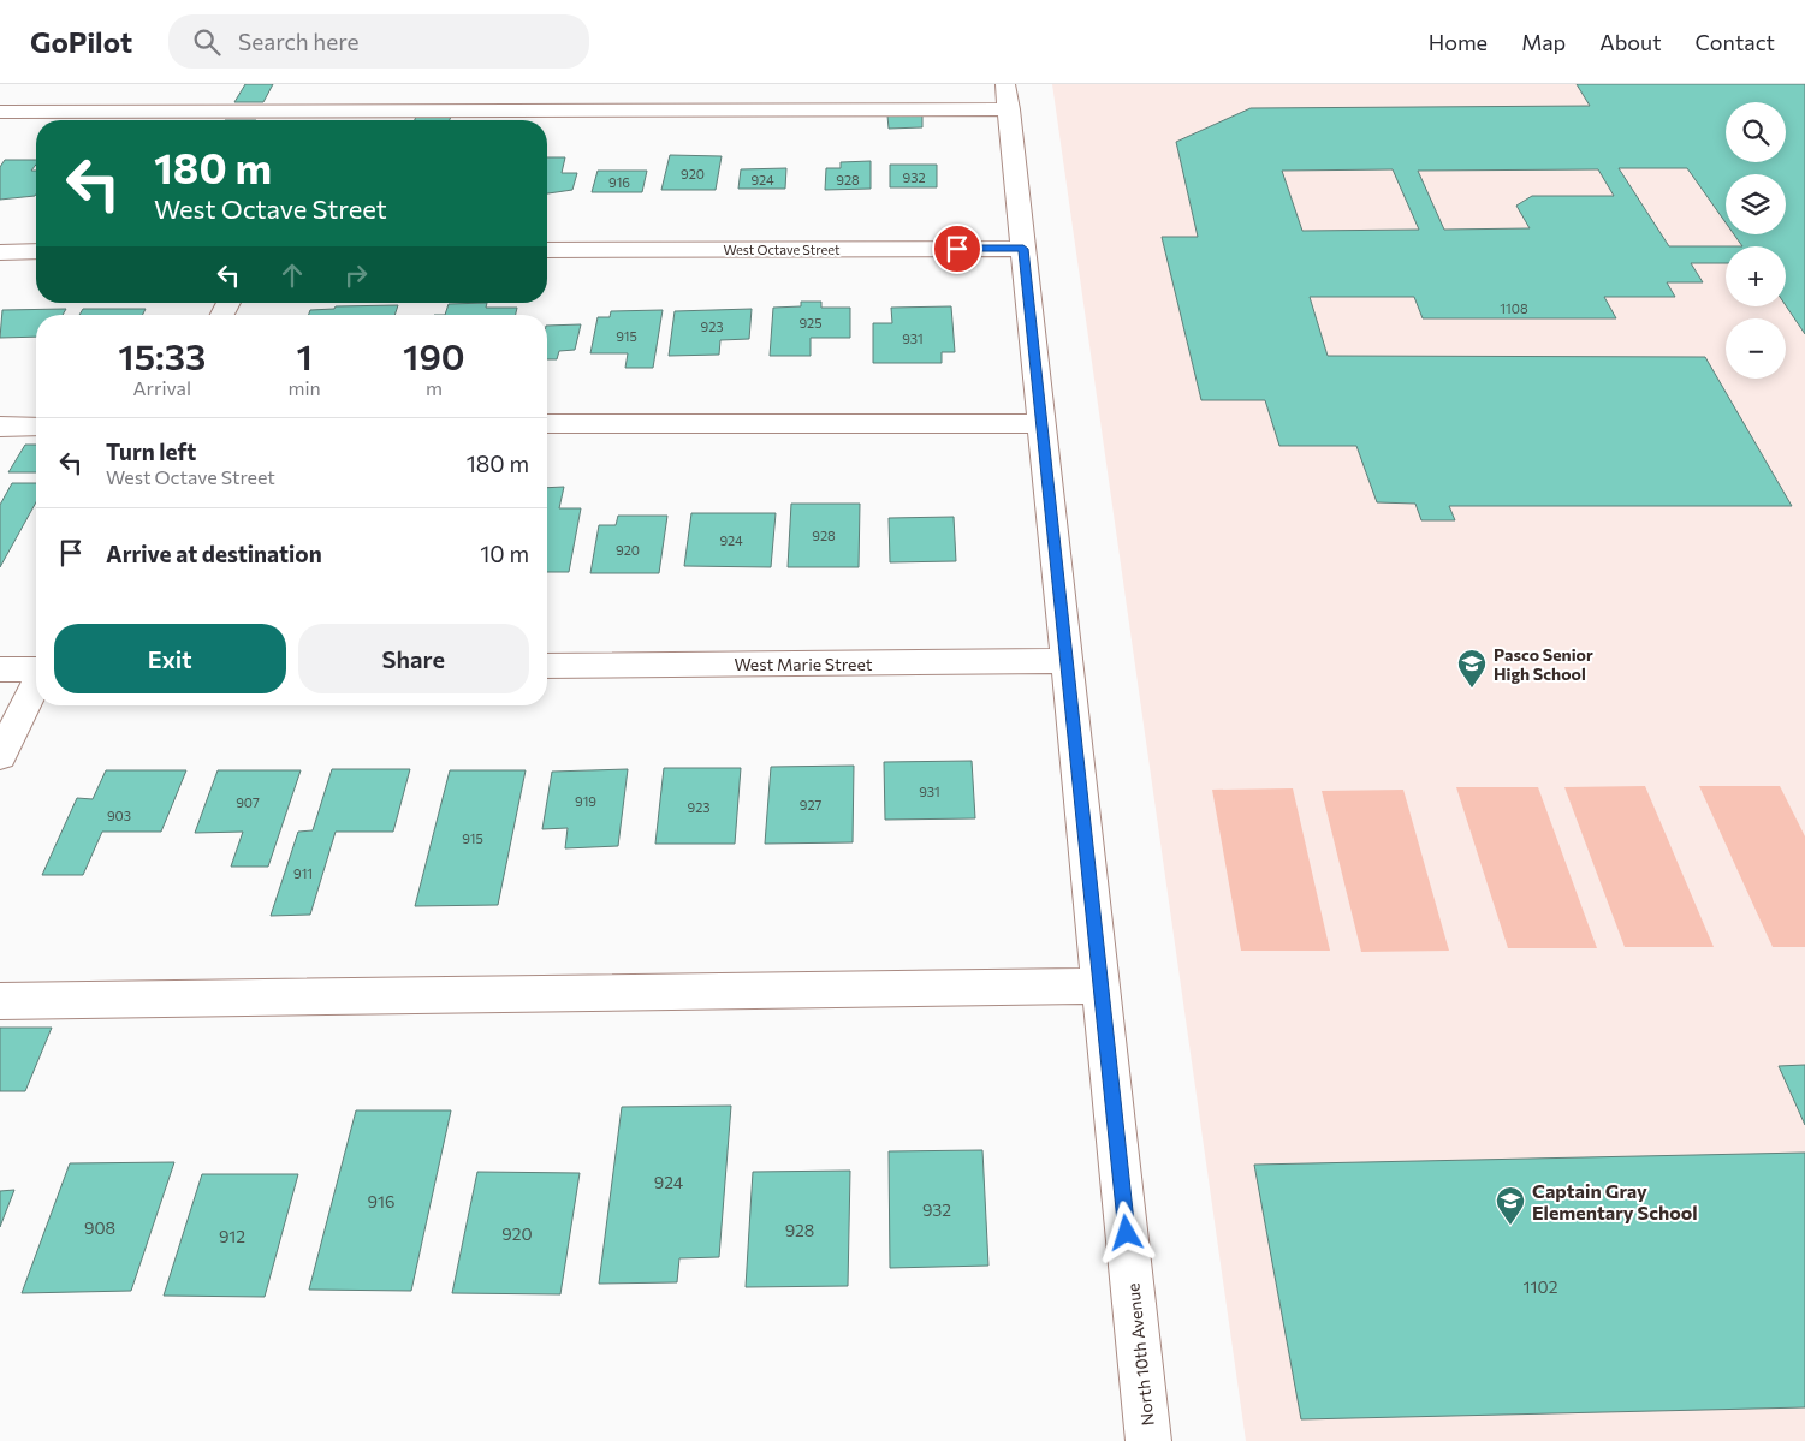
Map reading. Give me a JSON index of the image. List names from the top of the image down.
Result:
{
  "streets": {
    "street": ["West Octave Street", "West Marie Street", "North 10th Avenue"]
  },
  "crossings": [
    ["West Octave Street", "North 10th Avenue"],
    ["West Marie Street", "North 10th Avenue"]
  ],
  "places": {
    "school or university": ["Pasco Senior High School", "Captain Gray Elementary School"]
  },
  "house_numbers": [
    "920",
    "932",
    "924",
    "928",
    "916",
    "1108",
    "925",
    "923",
    "915",
    "931",
    "928",
    "924",
    "920",
    "931",
    "919",
    "907",
    "927",
    "923",
    "903",
    "915",
    "911",
    "924",
    "916",
    "932",
    "908",
    "928",
    "920",
    "912",
    "1102"
  ],
  "page": {
    "header": "GoPilot",
    "search": "Search here",
    "nav": [
      "Home",
      "Map",
      "About",
      "Contact"
    ],
    "map_buttons": ["+", "−"],
    "turn": ["180 m", "West Octave Street"],
    "eta": [
      "15:33",
      "Arrival",
      "1",
      "min",
      "190",
      "m"
    ],
    "list": [
      {
        "name": "Turn left",
        "note": "West Octave Street",
        "value": "180 m"
      },
      {
        "name": "Arrive at destination",
        "value": "10 m"
      }
    ],
    "buttons": ["Exit", "Share"]
  }
}
